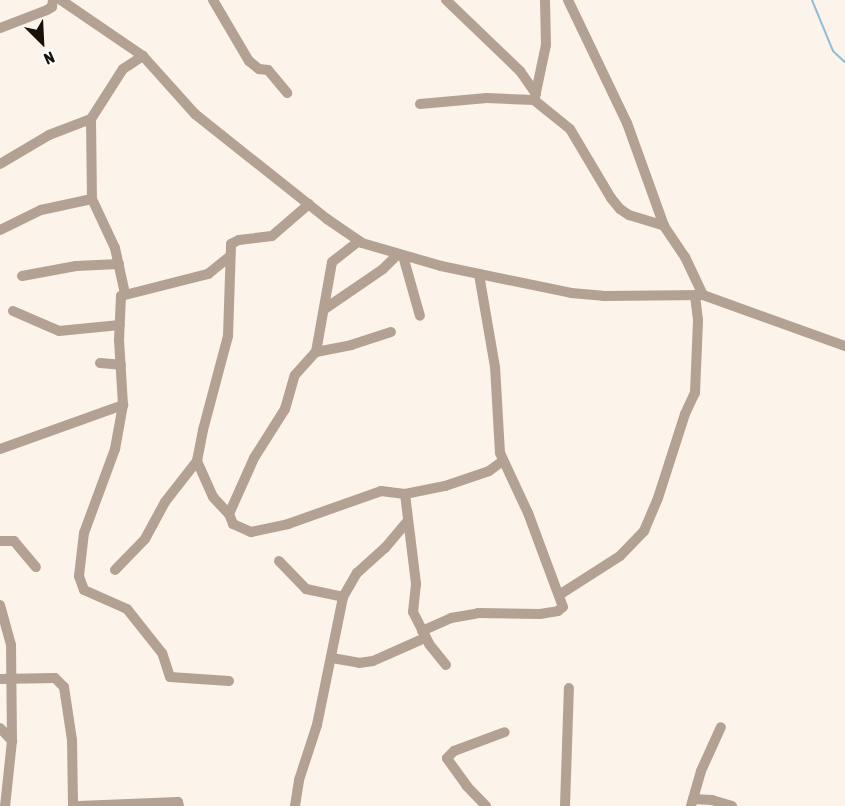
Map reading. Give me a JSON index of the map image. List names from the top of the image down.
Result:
{
  "north": "bottom right"
}
